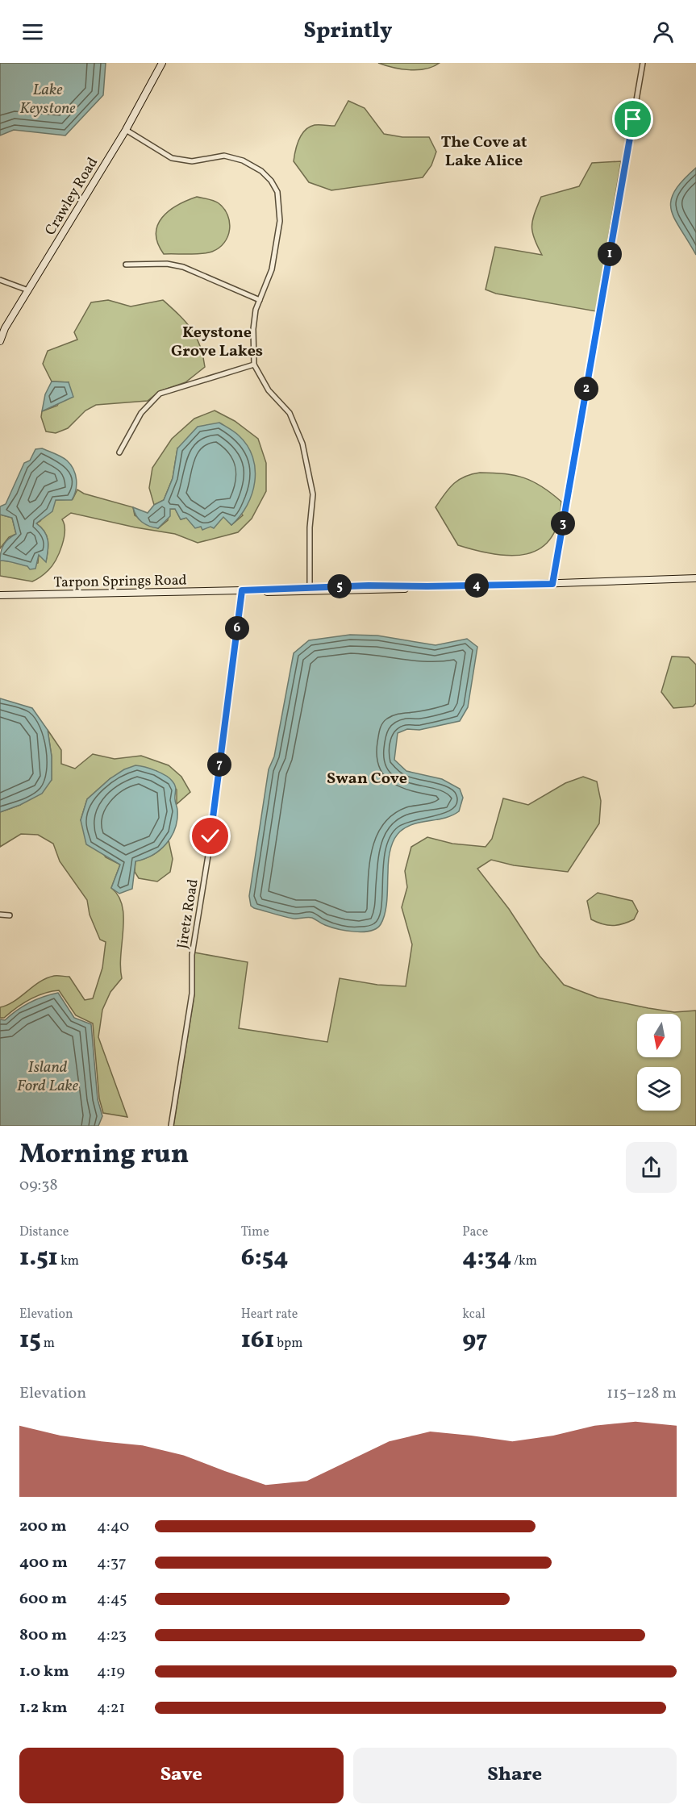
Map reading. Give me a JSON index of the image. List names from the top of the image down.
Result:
{
  "streets": {
    "main road": ["Crawley Road", "Tarpon Springs Road"],
    "street": ["Jiretz Road"]
  },
  "crossings": [
    ["Tarpon Springs Road", "Jiretz Road"]
  ],
  "districts": ["The Cove at Lake Alice", "Keystone Grove Lakes", "Swan Cove"],
  "water": ["Lake Keystone", "Island Ford Lake"],
  "north": "bottom",
  "page": {
    "header": "Sprintly",
    "pins": [
      "1",
      "2",
      "3",
      "4",
      "5",
      "6",
      "7"
    ],
    "heading": ["Morning run", "09:38"],
    "stats": [
      ["Distance", "1.51 km"],
      ["Time", "6:54"],
      ["Pace", "4:34 /km"],
      ["Elevation", "15 m"],
      ["Heart rate", "161 bpm"],
      ["kcal", "97"]
    ],
    "chart": ["Elevation", "115–128 m"],
    "list": [
      {
        "name": "200 m",
        "note": "4:40"
      },
      {
        "name": "400 m",
        "note": "4:37"
      },
      {
        "name": "600 m",
        "note": "4:45"
      },
      {
        "name": "800 m",
        "note": "4:23"
      },
      {
        "name": "1.0 km",
        "note": "4:19"
      },
      {
        "name": "1.2 km",
        "note": "4:21"
      }
    ],
    "buttons": ["Save", "Share"]
  }
}
